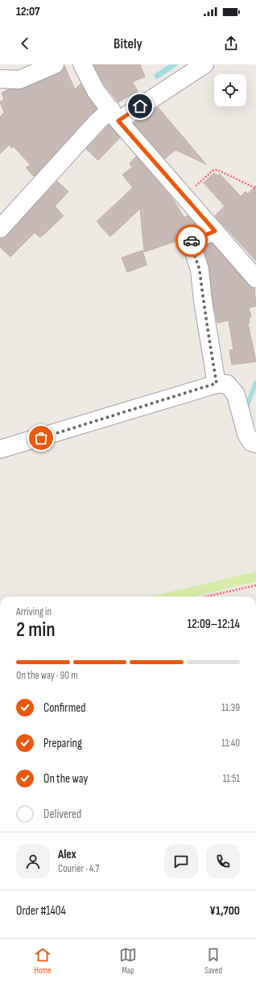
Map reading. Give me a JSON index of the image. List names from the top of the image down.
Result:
{
  "page": {
    "status": "12:07",
    "header": "Bitely",
    "heading": ["2 min", "Arriving in", "12:09–12:14"],
    "panel": [
      "Alex",
      "Courier · 4.7",
      "Order #1404",
      "¥1,700"
    ],
    "bar": "On the way · 90 m",
    "list": [
      ["Confirmed", "11:39"],
      ["Preparing", "11:40"],
      ["On the way", "11:51"],
      "Delivered"
    ],
    "tabs": ["Home", "Map", "Saved"]
  }
}
